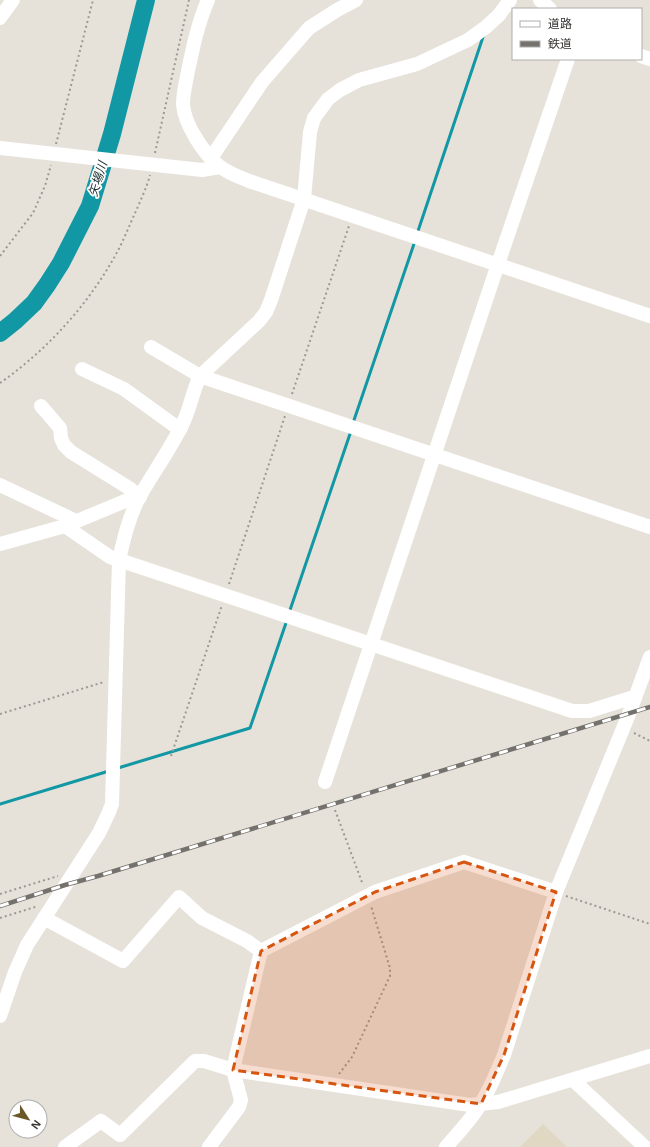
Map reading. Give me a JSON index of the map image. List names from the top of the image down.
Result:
{
  "water": ["矢場川"],
  "legend": ["道路", "鉄道"],
  "north": "bottom right"
}
